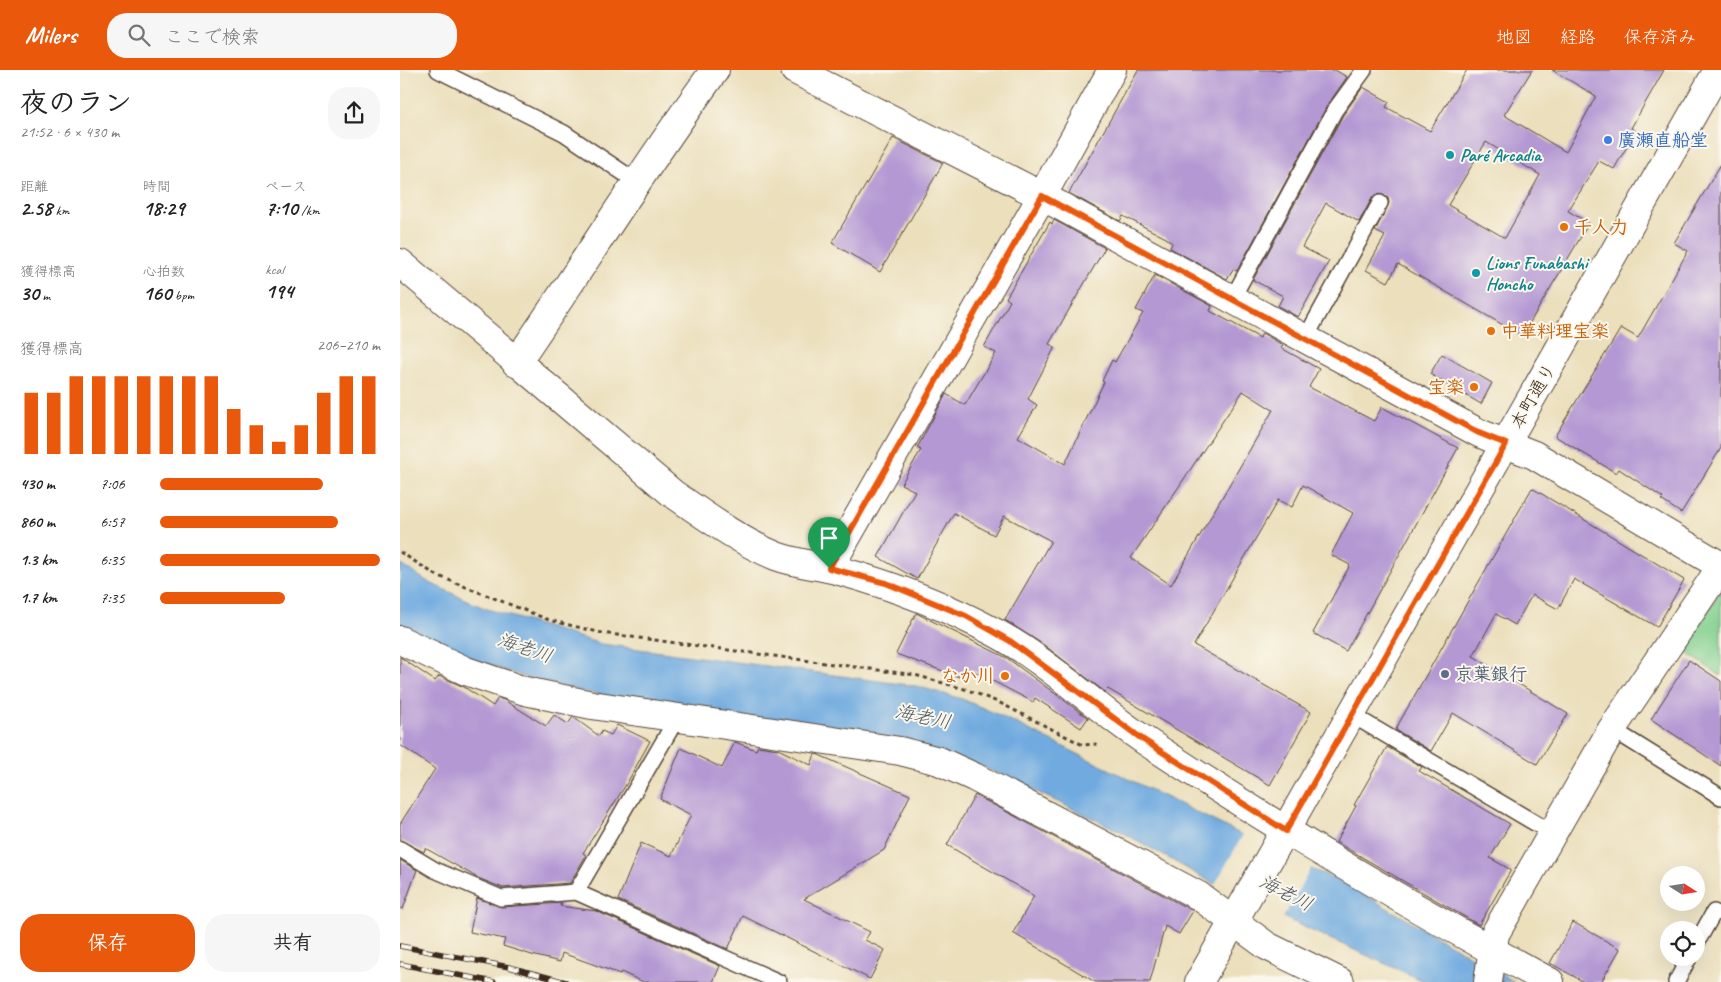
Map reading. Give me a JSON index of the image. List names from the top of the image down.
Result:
{
  "streets": {
    "street": ["本町通り"]
  },
  "water": ["海老川"],
  "places": [
    "廣瀬直船堂",
    "Paré Arcadia",
    "千人力",
    "Lions Funabashi Honcho",
    "中華料理宝楽",
    "宝楽",
    "京葉銀行",
    "なか川"
  ],
  "north": "right",
  "page": {
    "header": "Milers",
    "search": "ここで検索",
    "nav": ["地図", "経路", "保存済み"],
    "heading": ["夜のラン", "21:52 · 6 × 430 m"],
    "stats": [
      ["距離", "2.58 km"],
      ["時間", "18:29"],
      ["ペース", "7:10 /km"],
      ["獲得標高", "30 m"],
      ["心拍数", "160 bpm"],
      ["kcal", "194"]
    ],
    "chart": ["獲得標高", "206–210 m"],
    "list": [
      {
        "name": "430 m",
        "note": "7:06"
      },
      {
        "name": "860 m",
        "note": "6:57"
      },
      {
        "name": "1.3 km",
        "note": "6:35"
      },
      {
        "name": "1.7 km",
        "note": "7:35"
      }
    ],
    "buttons": ["保存", "共有"]
  }
}
